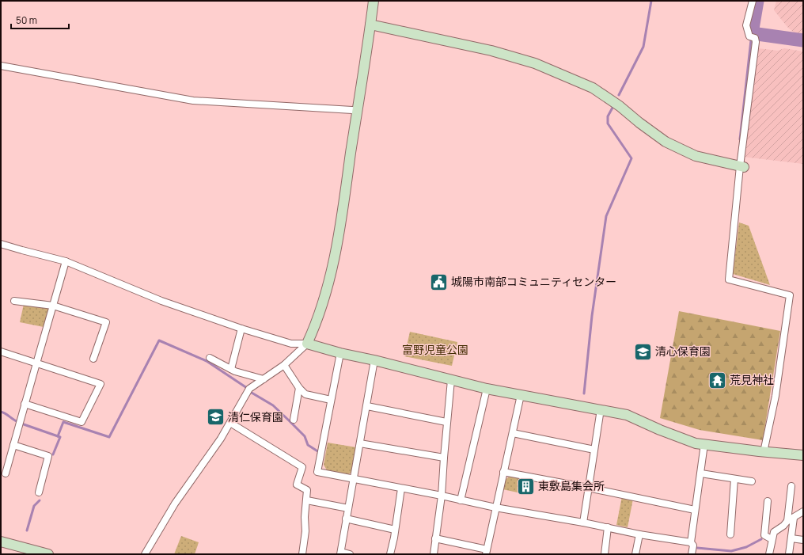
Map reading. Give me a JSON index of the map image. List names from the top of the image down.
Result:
{
  "parks": ["富野児童公園"],
  "places": {
    "public building": ["城陽市南部コミュニティセンター"],
    "school or university": ["清心保育園", "清仁保育園"],
    "temple": ["荒見神社"],
    "building": ["東敷島集会所"]
  },
  "scale_bar": "50 m"
}
